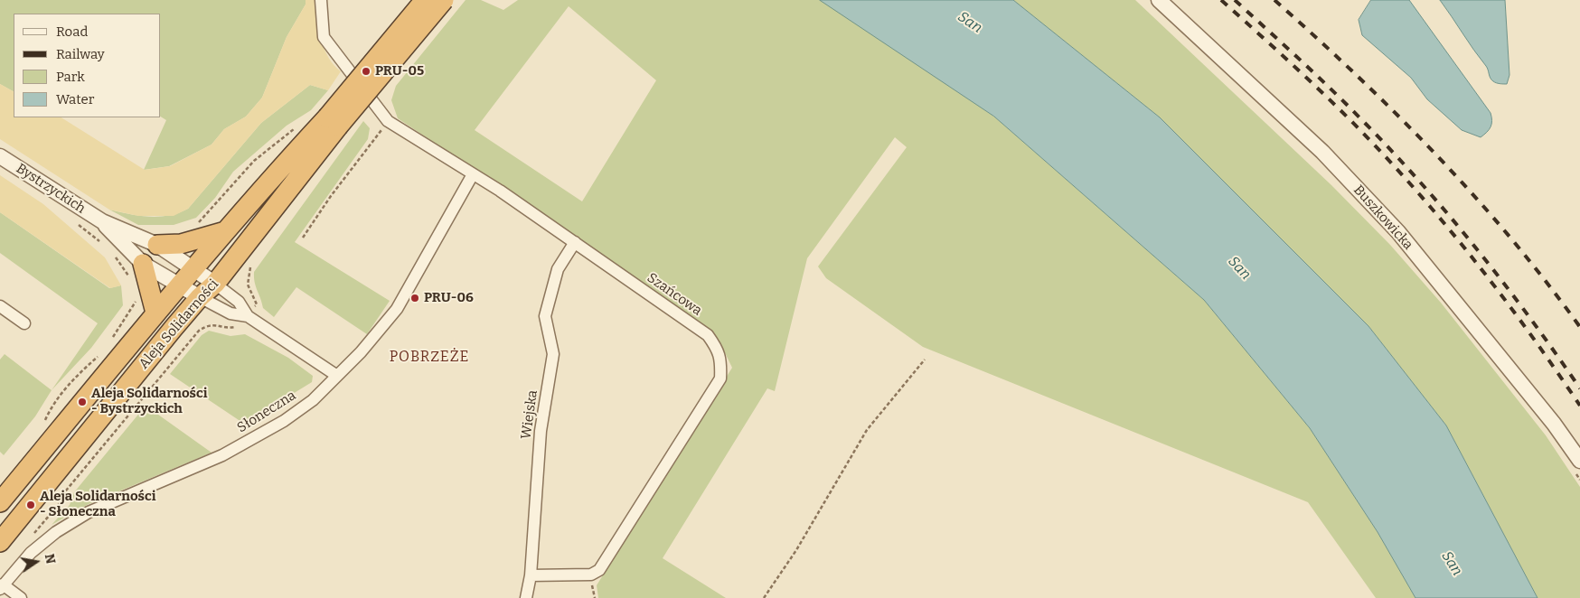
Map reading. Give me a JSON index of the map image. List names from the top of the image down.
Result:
{
  "streets": {
    "highway": ["Aleja Solidarności"],
    "street": [
      "Bystrzyckich",
      "Buszkowicka",
      "Szańcowa",
      "Słoneczna",
      "Wiejska"
    ]
  },
  "crossings": [
    ["Szańcowa", "Słoneczna"],
    ["Szańcowa", "Wiejska"]
  ],
  "districts": ["POBRZEŻE"],
  "water": ["San"],
  "places": [
    "PRU-05",
    "PRU-06",
    "Aleja Solidarności - Bystrzyckich",
    "Aleja Solidarności - Słoneczna"
  ],
  "legend": [
    "Road",
    "Railway",
    "Park",
    "Water"
  ],
  "north": "right"
}
